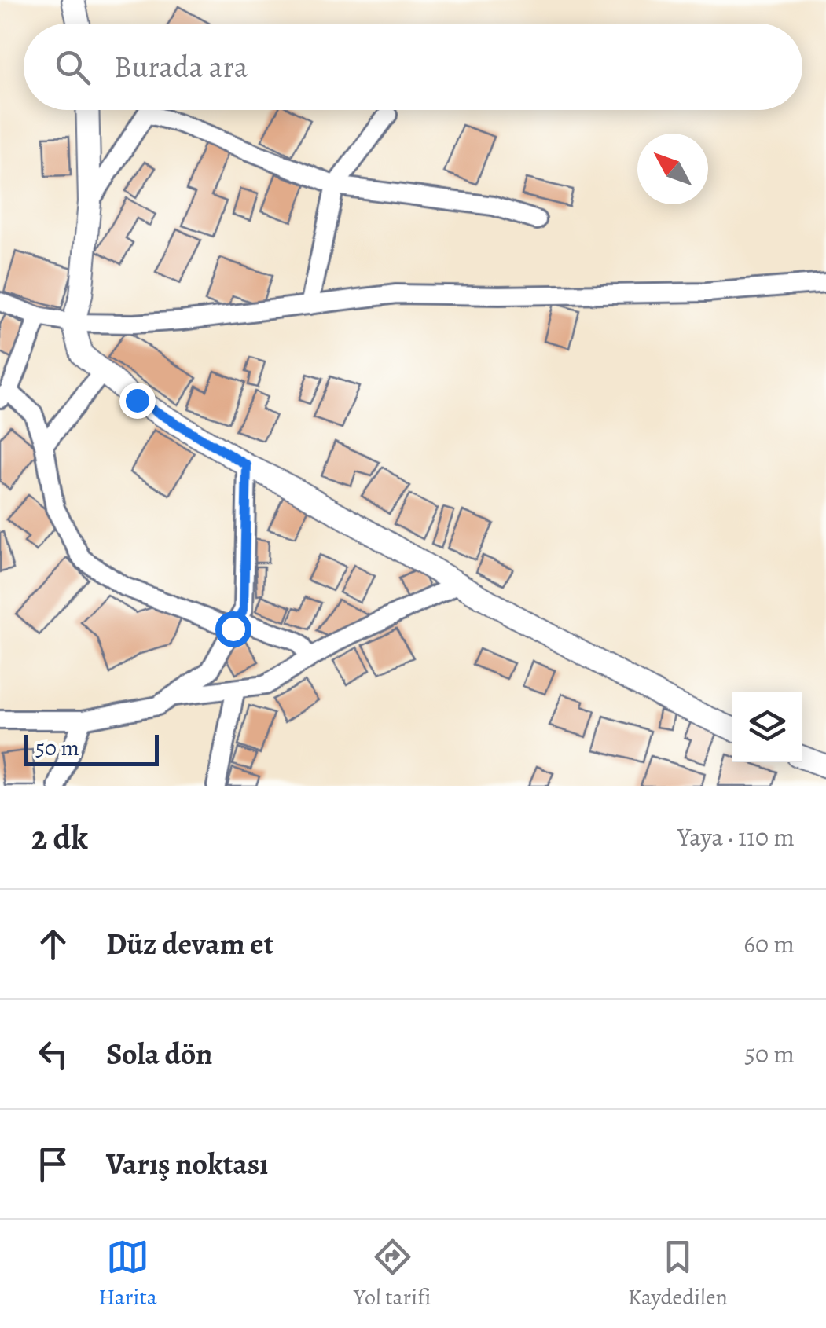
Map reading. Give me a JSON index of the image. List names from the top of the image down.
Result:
{
  "scale_bar": "50 m",
  "north": "top left",
  "page": {
    "search": "Burada ara",
    "scale": "50 m",
    "heading": ["2 dk", "Yaya · 110 m"],
    "list": [
      ["Düz devam et", "60 m"],
      ["Sola dön", "50 m"],
      "Varış noktası"
    ],
    "nav": ["Harita", "Yol tarifi", "Kaydedilen"]
  }
}
